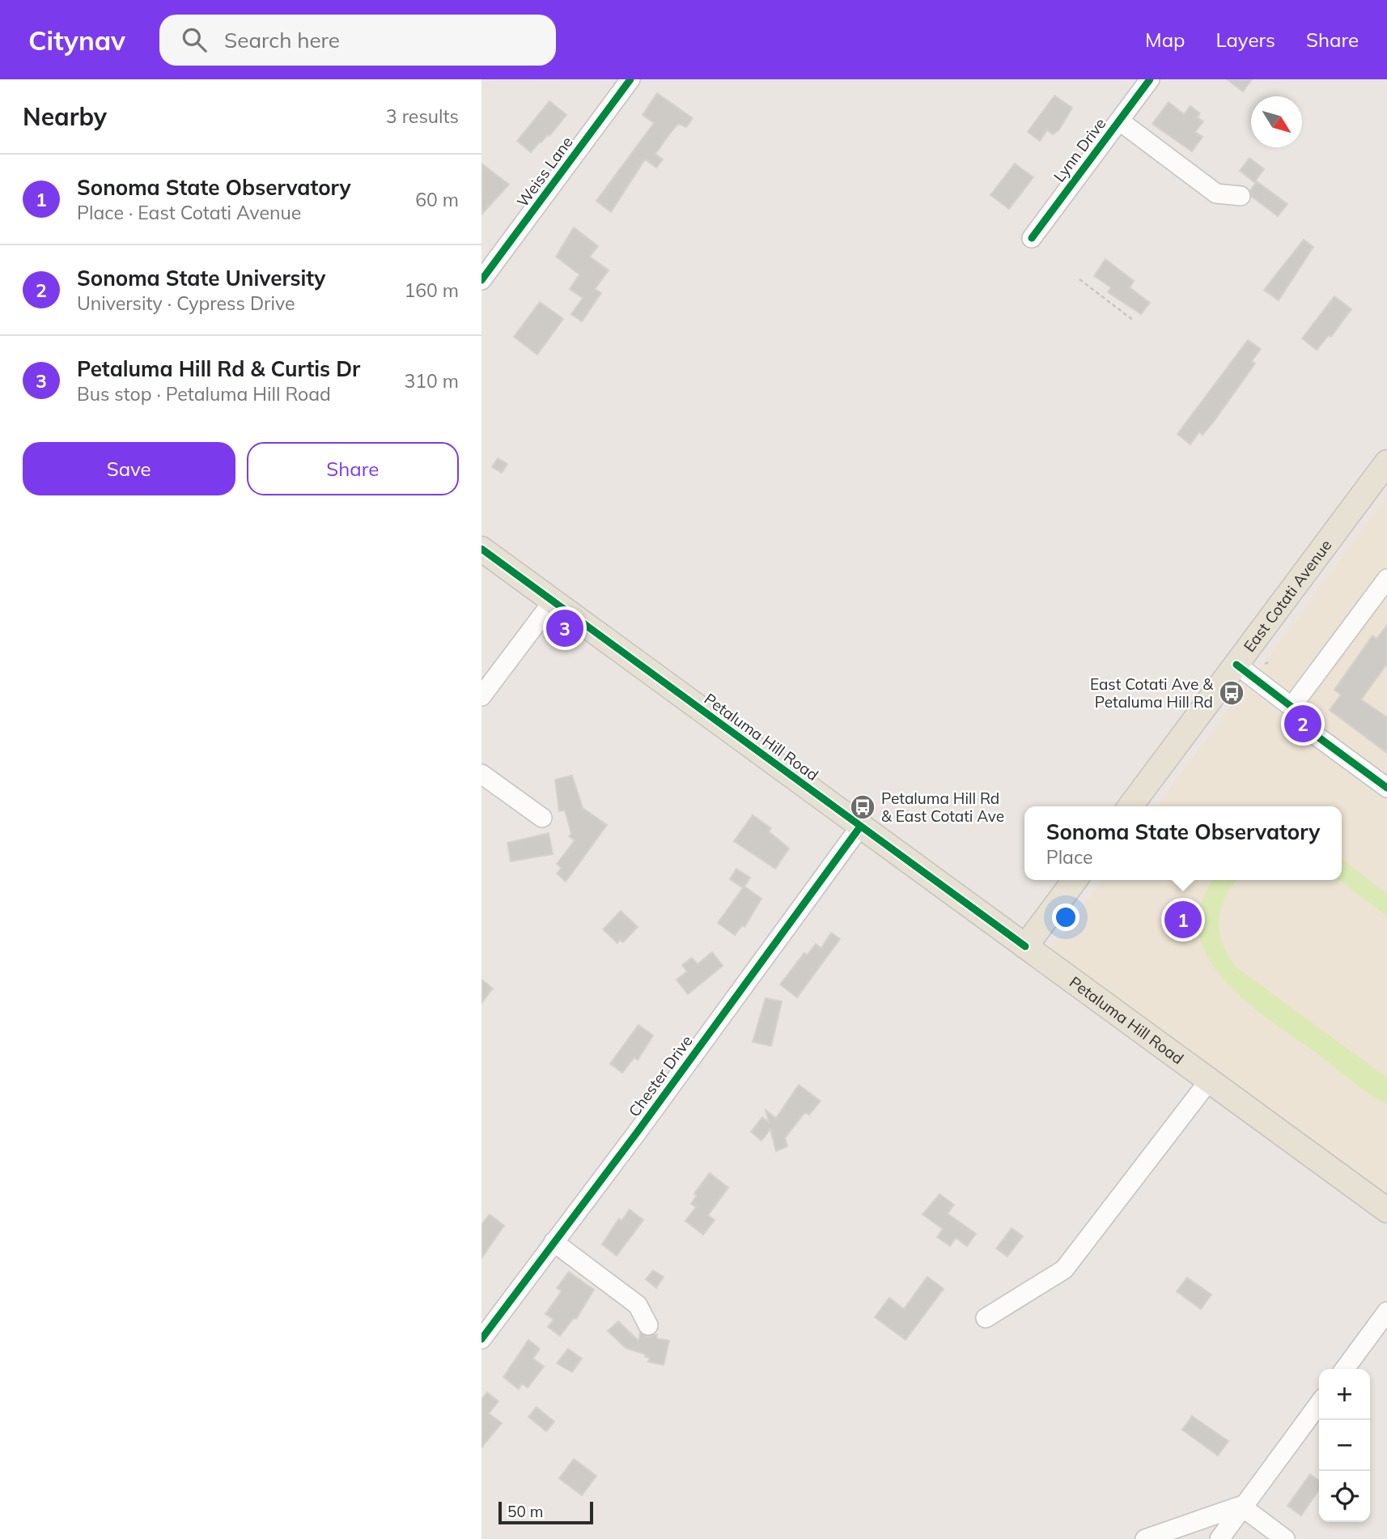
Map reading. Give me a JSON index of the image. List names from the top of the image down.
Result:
{
  "streets": {
    "main road": ["East Cotati Avenue", "Petaluma Hill Road"],
    "street": ["Lynn Drive", "Weiss Lane", "Chester Drive"]
  },
  "crossings": [
    ["Petaluma Hill Road", "Chester Drive"]
  ],
  "places": {
    "bus stop": ["East Cotati Ave & Petaluma Hill Rd", "Petaluma Hill Rd & East Cotati Ave"]
  },
  "scale_bar": "50 m",
  "north": "bottom right",
  "page": {
    "header": "Citynav",
    "search": "Search here",
    "nav": ["Map", "Layers", "Share"],
    "heading": ["Nearby", "3 results"],
    "list": [
      {
        "mark": "1",
        "name": "Sonoma State Observatory",
        "note": "Place · East Cotati Avenue",
        "value": "60 m"
      },
      {
        "mark": "2",
        "name": "Sonoma State University",
        "note": "University · Cypress Drive",
        "value": "160 m"
      },
      {
        "mark": "3",
        "name": "Petaluma Hill Rd & Curtis Dr",
        "note": "Bus stop · Petaluma Hill Road",
        "value": "310 m"
      }
    ],
    "buttons": ["Save", "Share"],
    "pins": ["3", "2", "1"],
    "popup": ["Sonoma State Observatory", "Place"],
    "map_buttons": ["+", "−"],
    "scale": "50 m"
  }
}
